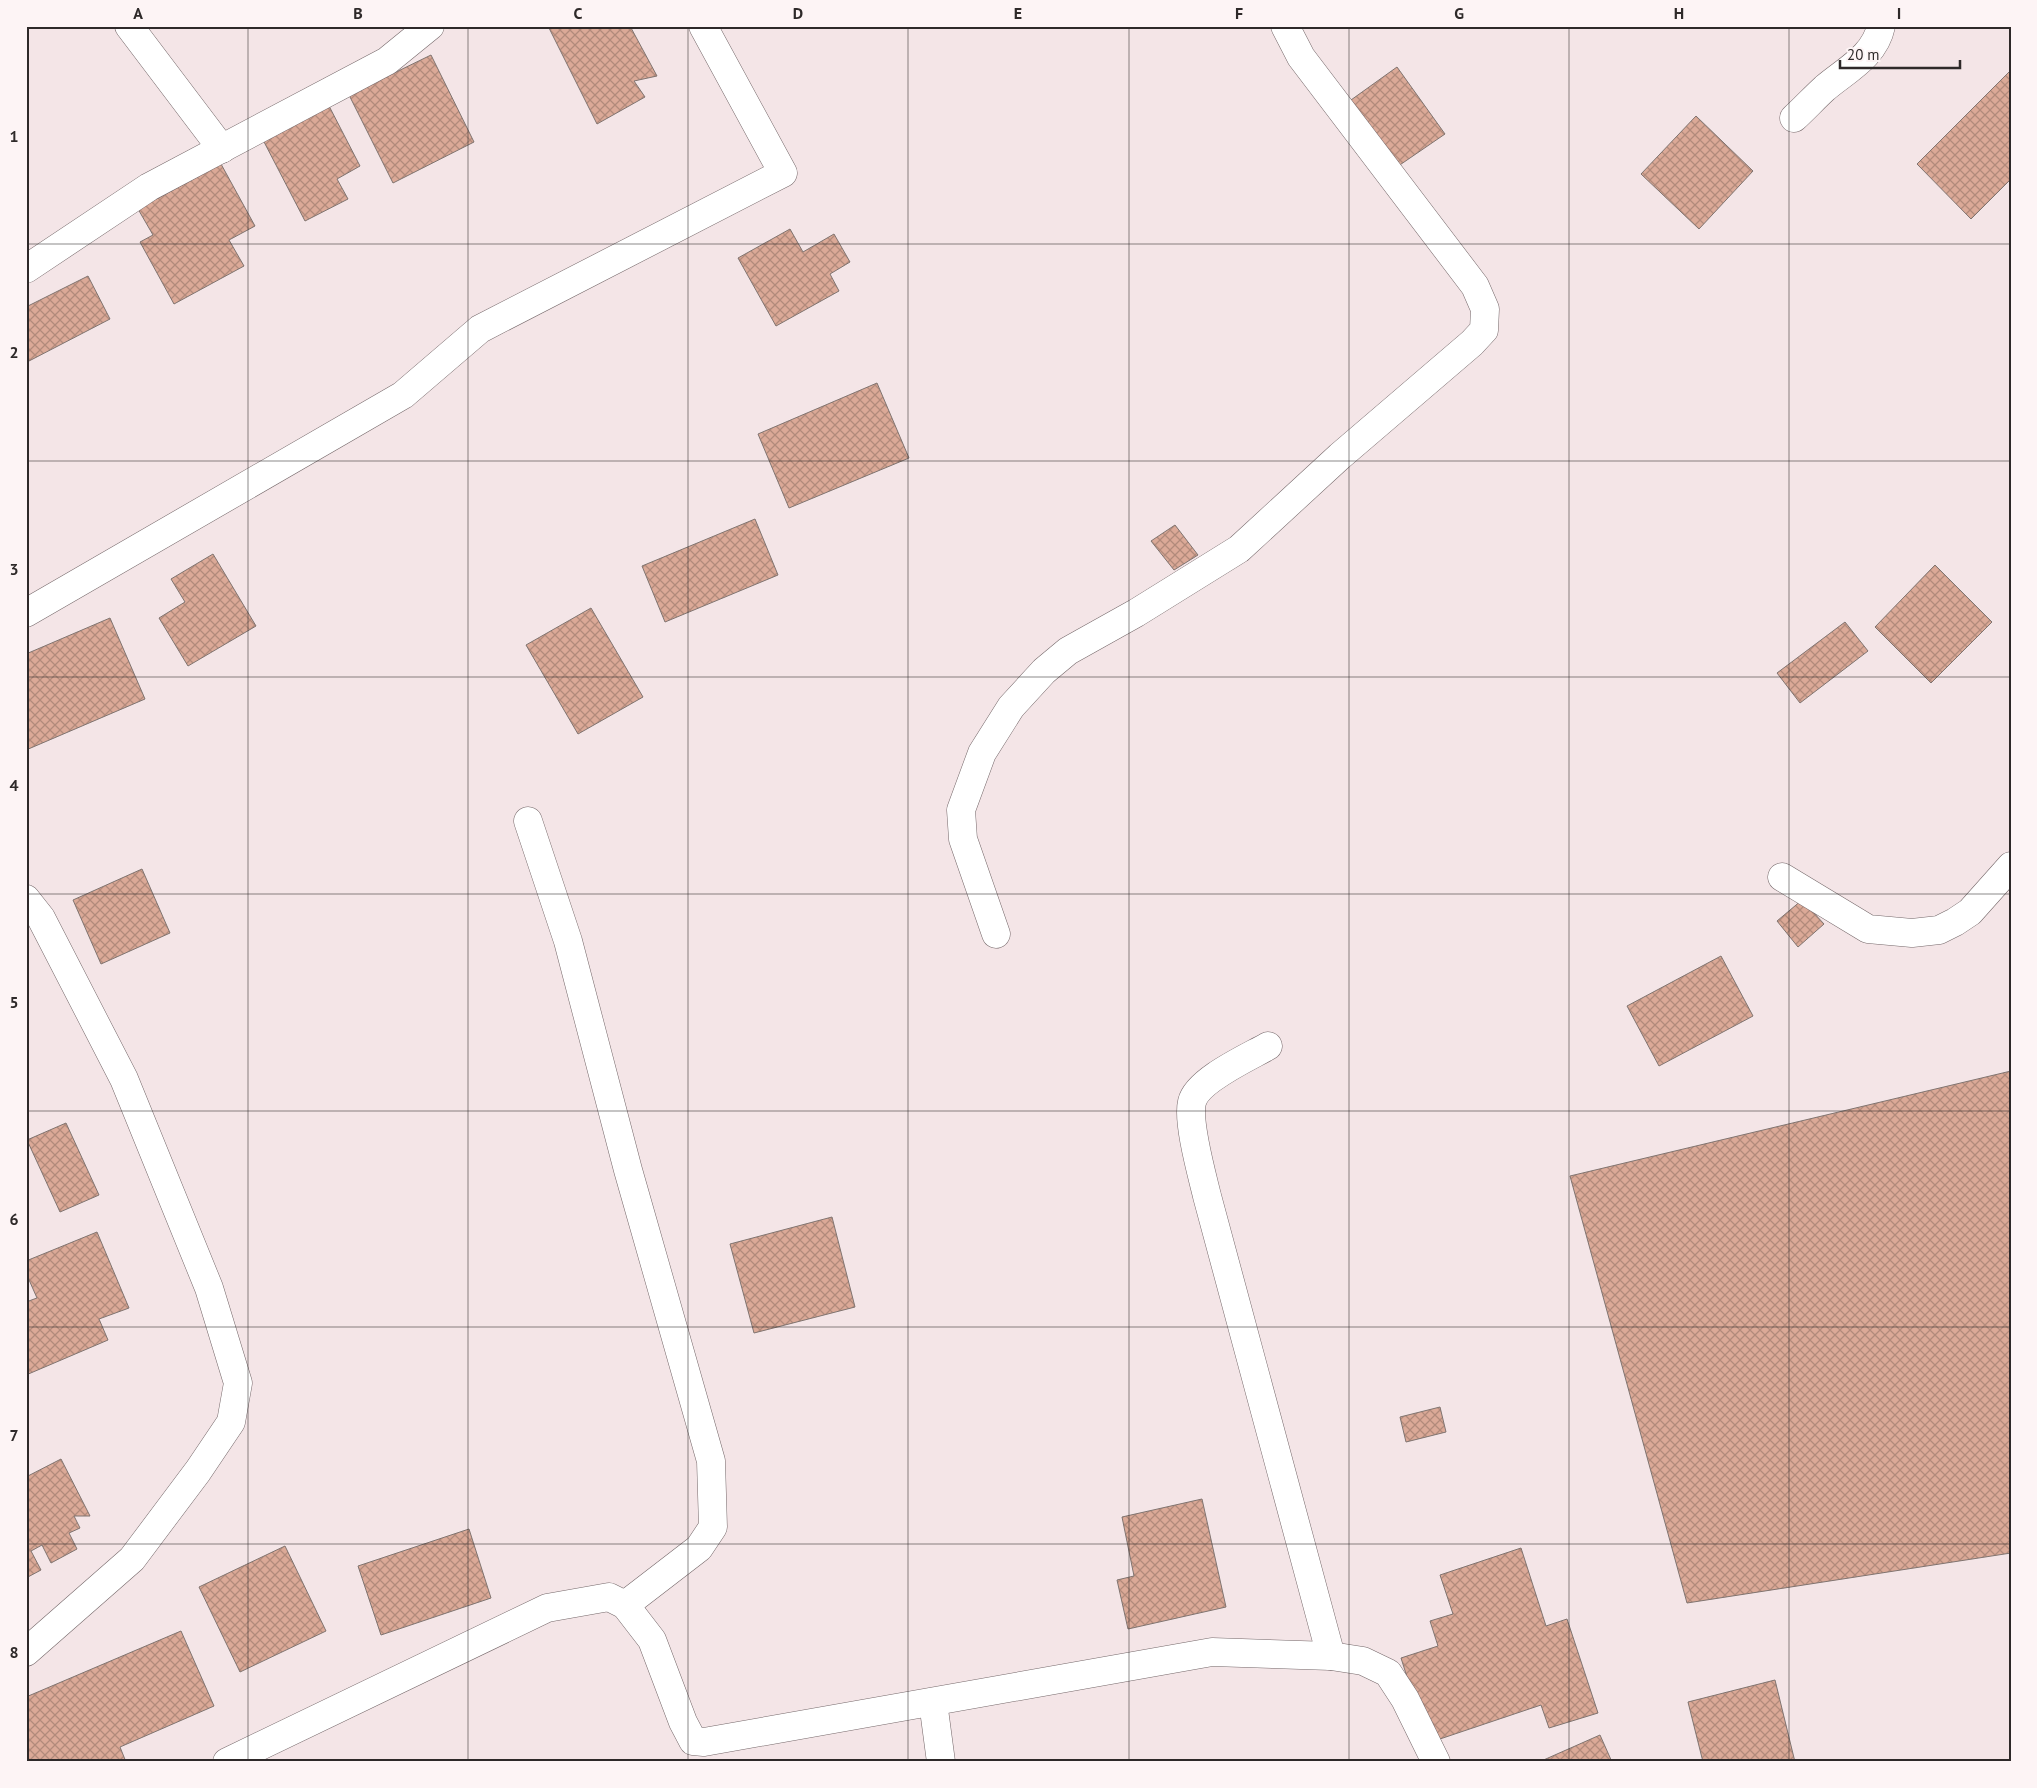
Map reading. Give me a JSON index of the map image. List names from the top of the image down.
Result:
{
  "scale_bar": "20 m",
  "grid": {
    "columns": [
      "A",
      "B",
      "C",
      "D",
      "E",
      "F",
      "G",
      "H",
      "I"
    ],
    "rows": [
      "1",
      "2",
      "3",
      "4",
      "5",
      "6",
      "7",
      "8"
    ]
  }
}
